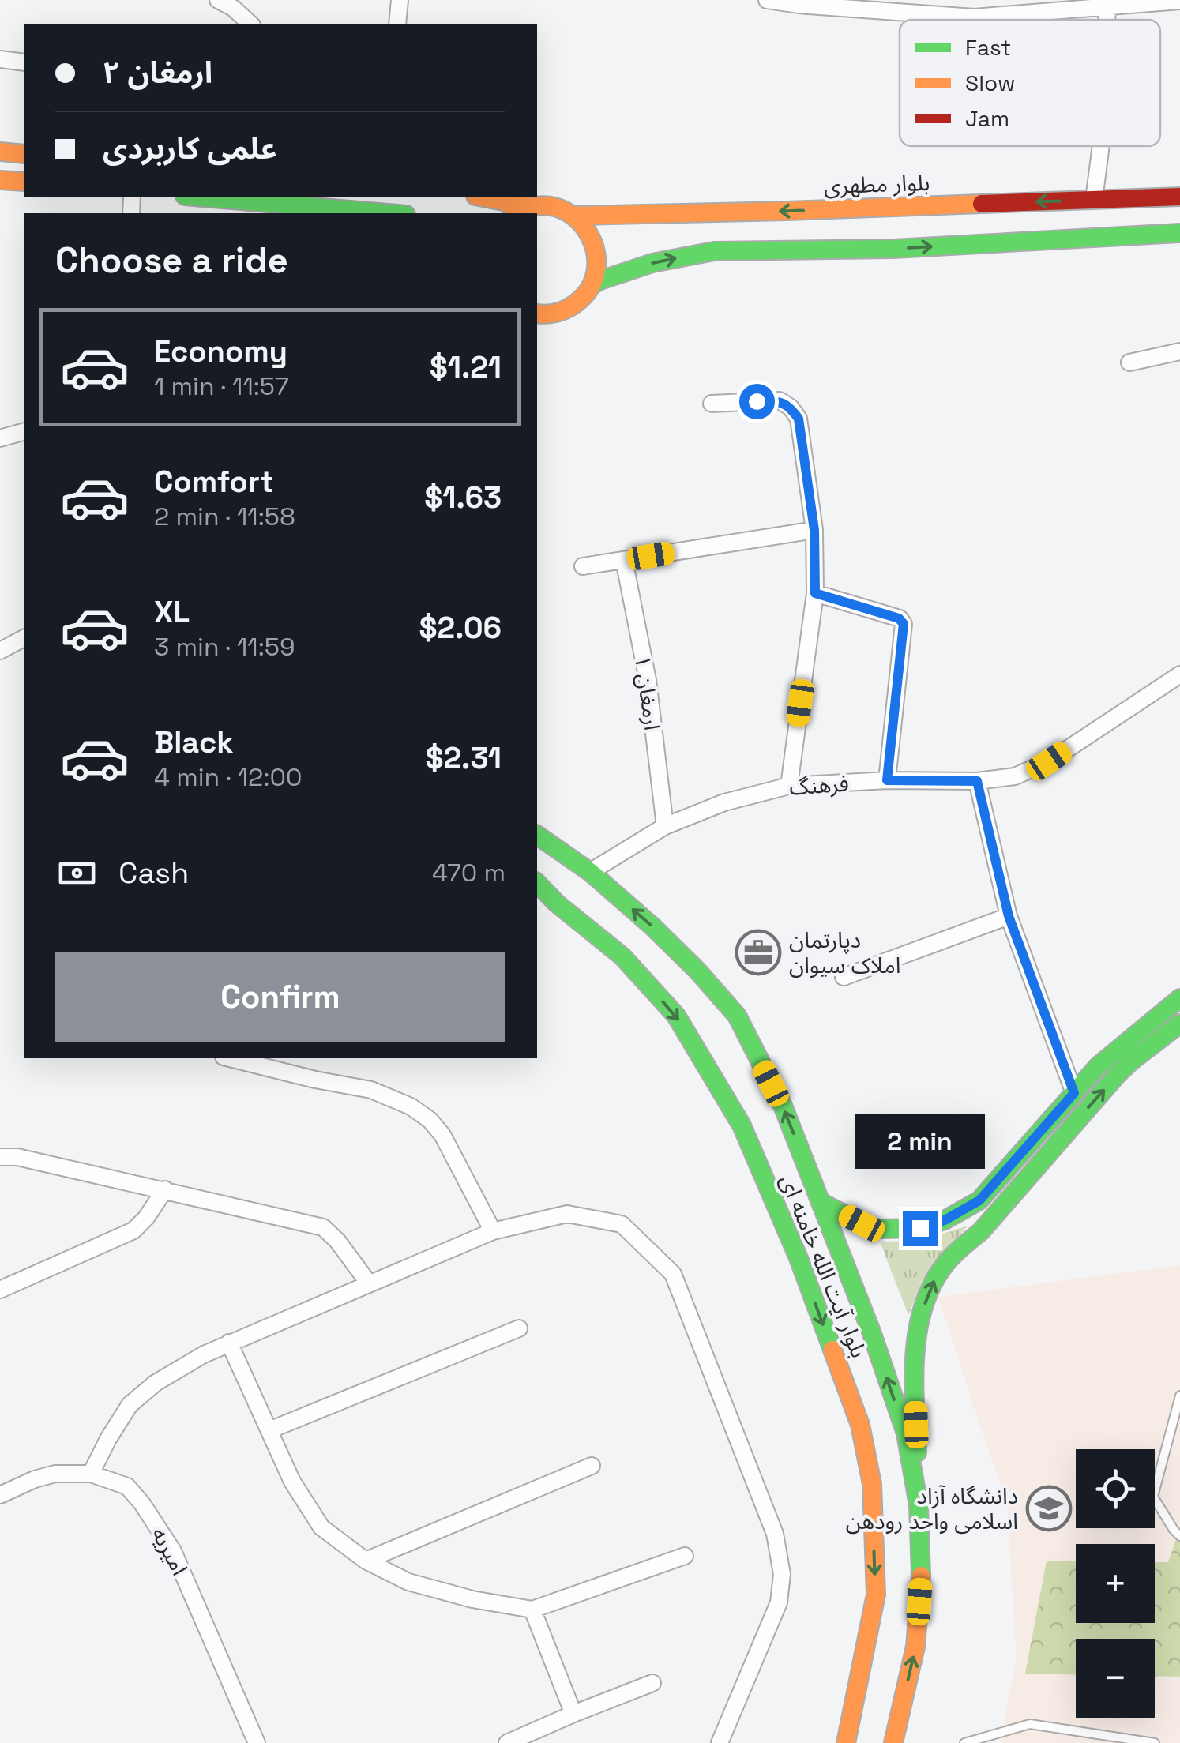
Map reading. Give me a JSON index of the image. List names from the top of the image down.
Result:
{
  "streets": {
    "main road": ["بلوار مطهری", "بلوار آیت الله خامنه ای"],
    "street": ["ارمغان ۱", "فرهنگ", "امیریه"]
  },
  "crossings": [
    ["ارمغان ۱", "فرهنگ"],
    ["فرهنگ", "بلوار آیت الله خامنه ای"]
  ],
  "places": {
    "office": ["دپارتمان املاک سیوان"],
    "school or university": ["دانشگاه آزاد اسلامی واحد رودهن"]
  },
  "legend": ["Fast", "Slow", "Jam"],
  "page": {
    "banner": ["ارمغان ۲", "علمی کاربردی"],
    "heading": "Choose a ride",
    "list": [
      {
        "name": "Economy",
        "note": "1 min · 11:57",
        "value": "$1.21"
      },
      {
        "name": "Comfort",
        "note": "2 min · 11:58",
        "value": "$1.63"
      },
      {
        "name": "XL",
        "note": "3 min · 11:59",
        "value": "$2.06"
      },
      {
        "name": "Black",
        "note": "4 min · 12:00",
        "value": "$2.31"
      }
    ],
    "pay": ["Cash", "470 m"],
    "buttons": "Confirm",
    "bubble": "2 min",
    "map_buttons": ["+", "−"]
  }
}
